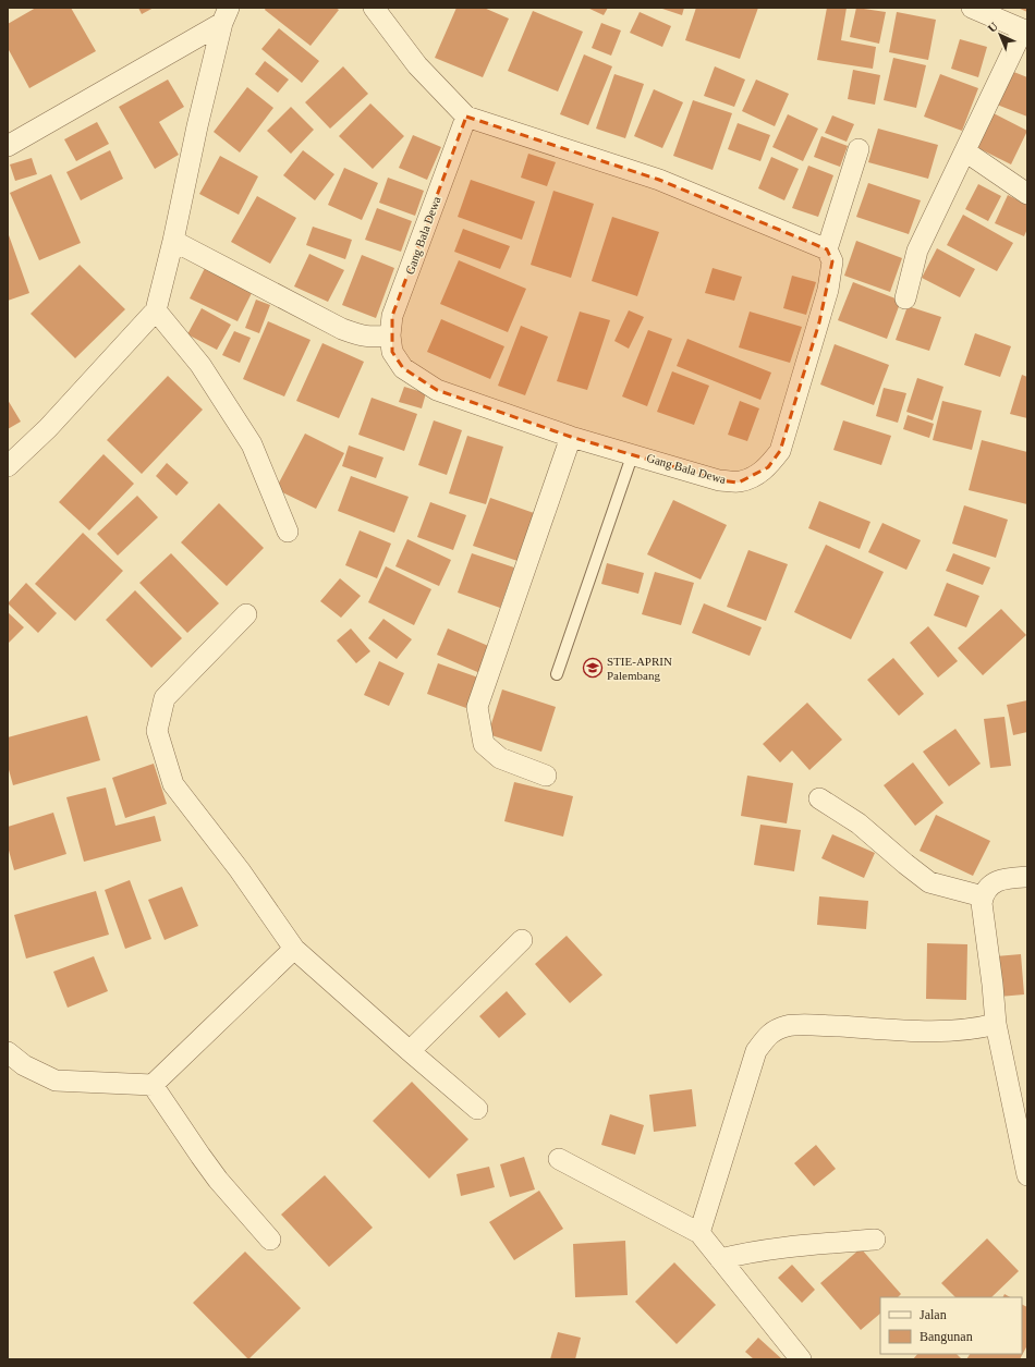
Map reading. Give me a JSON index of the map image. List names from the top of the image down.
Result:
{
  "streets": {
    "street": ["Gang Bala Dewa"]
  },
  "places": {
    "school or university": ["STIE-APRIN Palembang"]
  },
  "legend": ["Jalan", "Bangunan"],
  "north": "top left"
}
